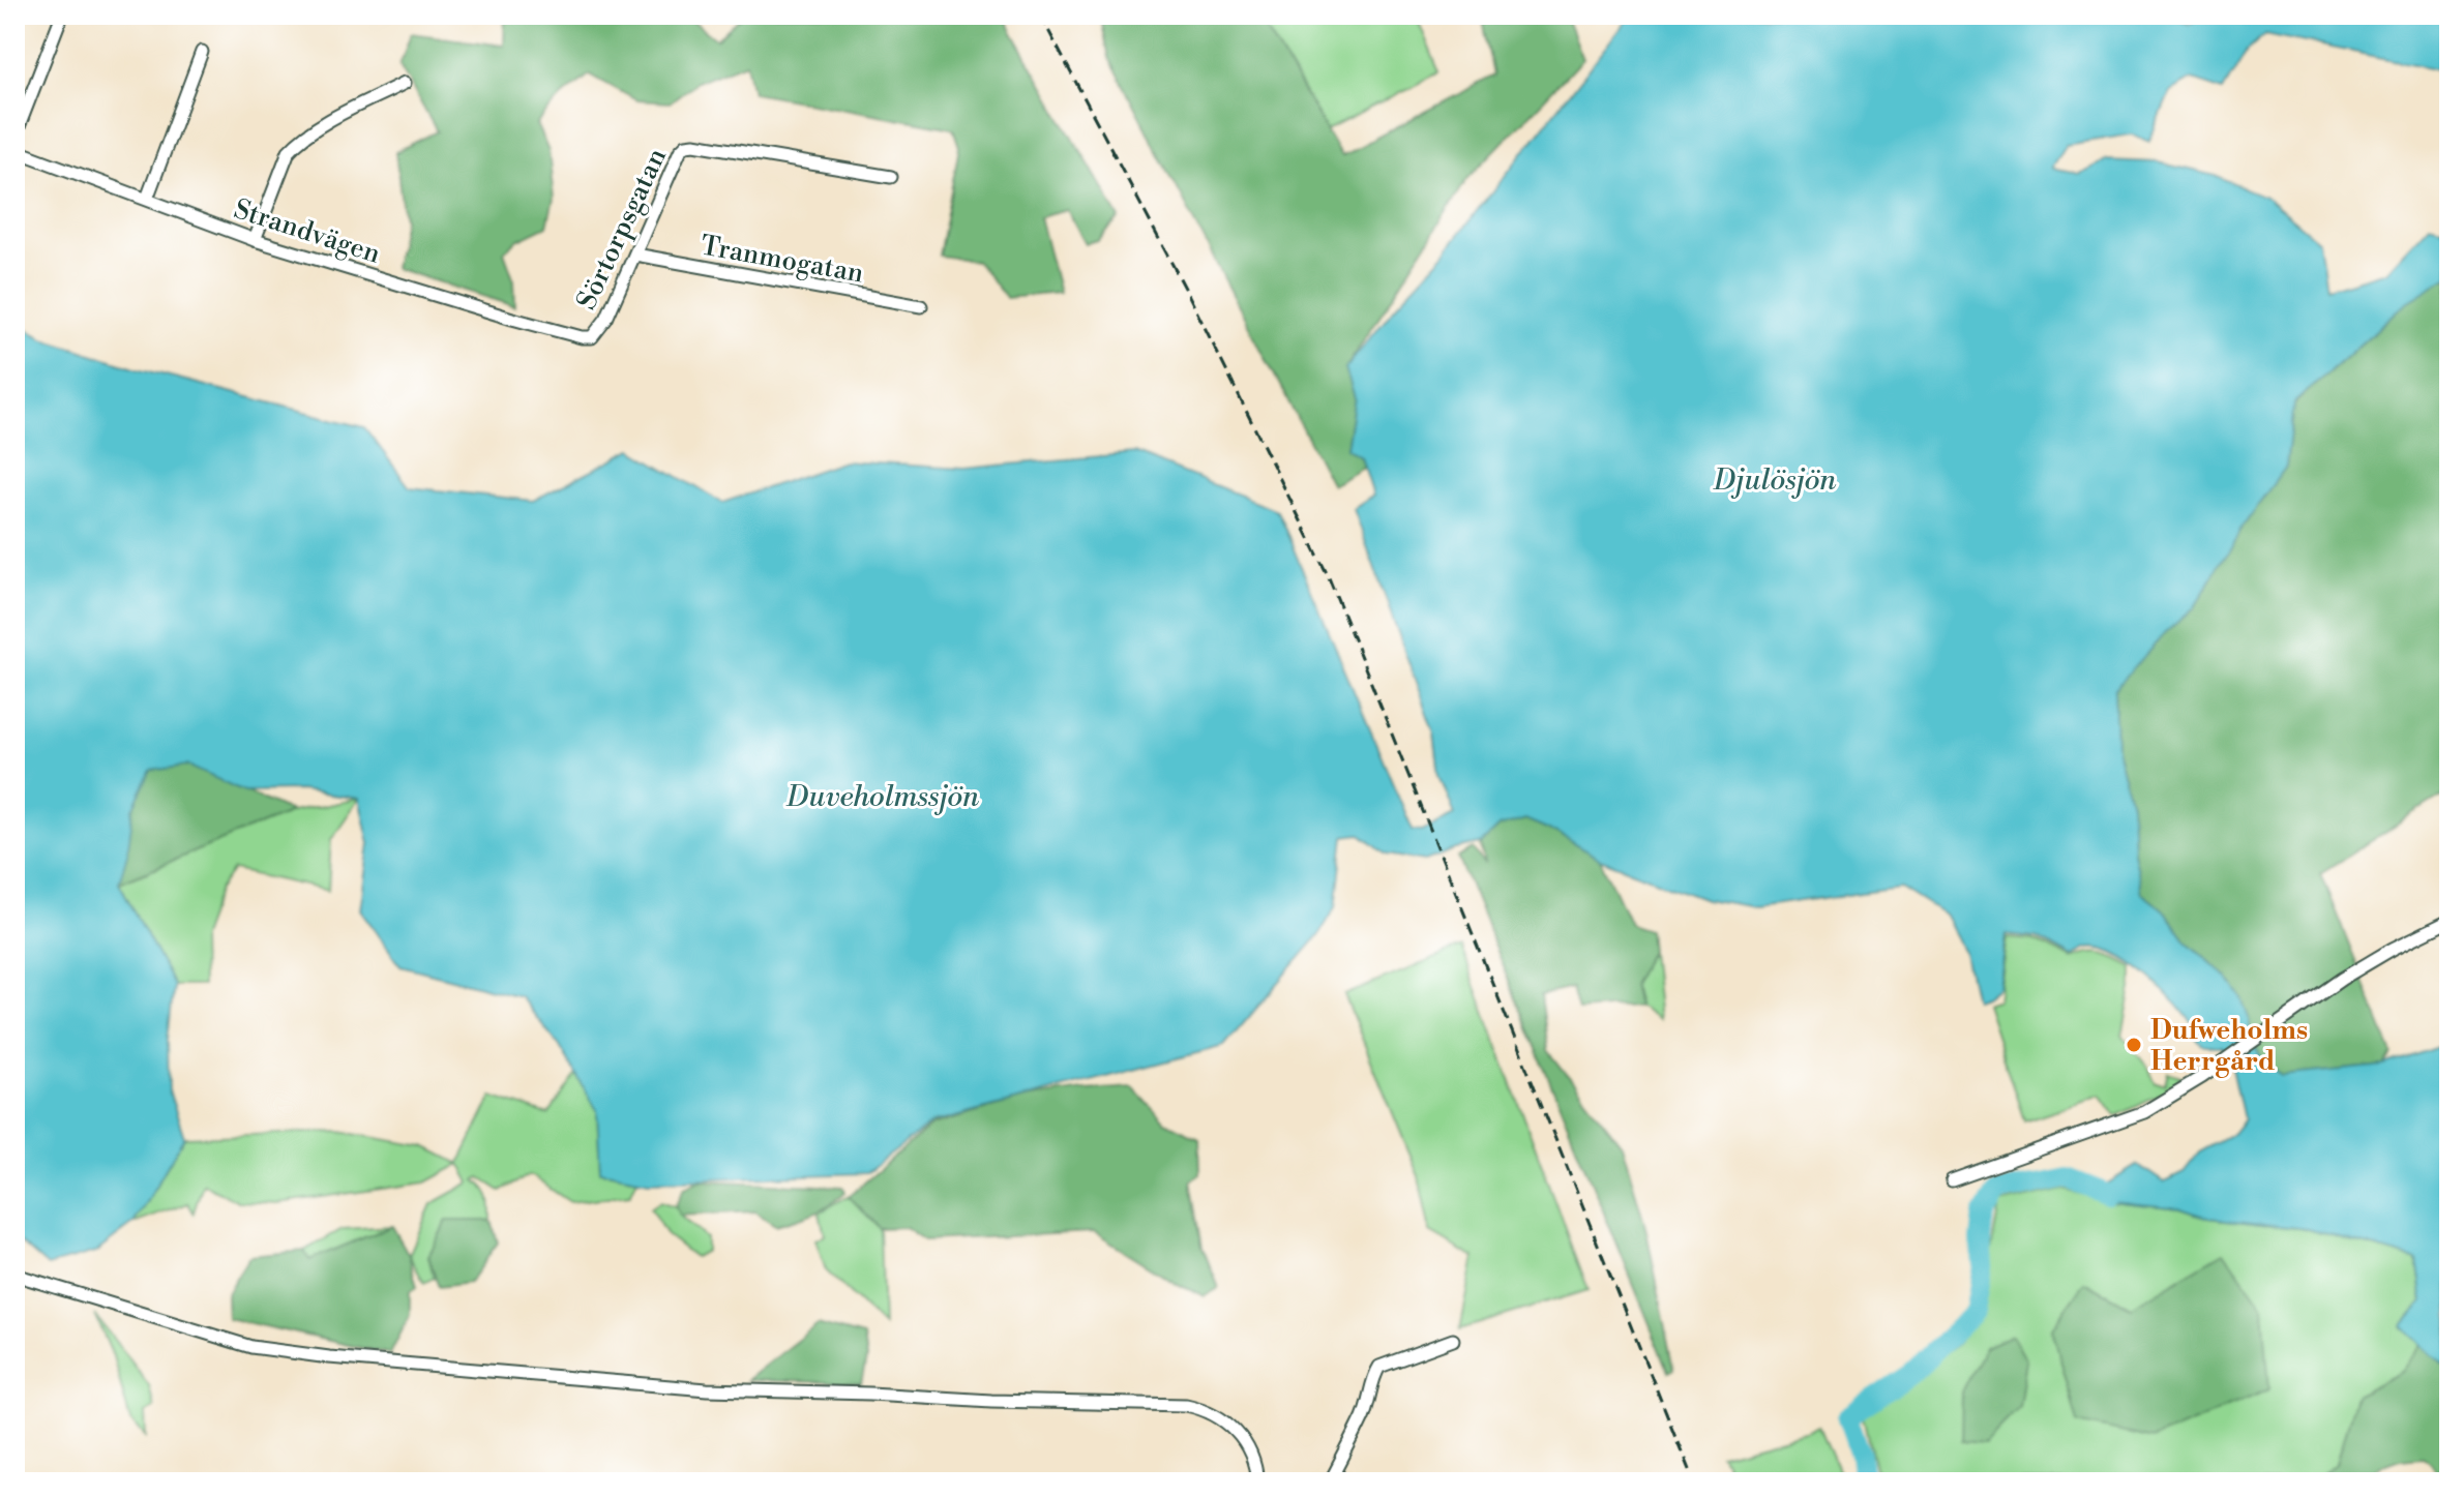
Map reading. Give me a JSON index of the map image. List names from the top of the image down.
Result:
{
  "streets": {
    "street": ["Sörtorpsgatan", "Strandvägen", "Tranmogatan"]
  },
  "crossings": [
    ["Sörtorpsgatan", "Strandvägen"],
    ["Sörtorpsgatan", "Tranmogatan"]
  ],
  "water": ["Djulösjön", "Duveholmssjön"],
  "places": ["Dufweholms Herrgård"]
}
